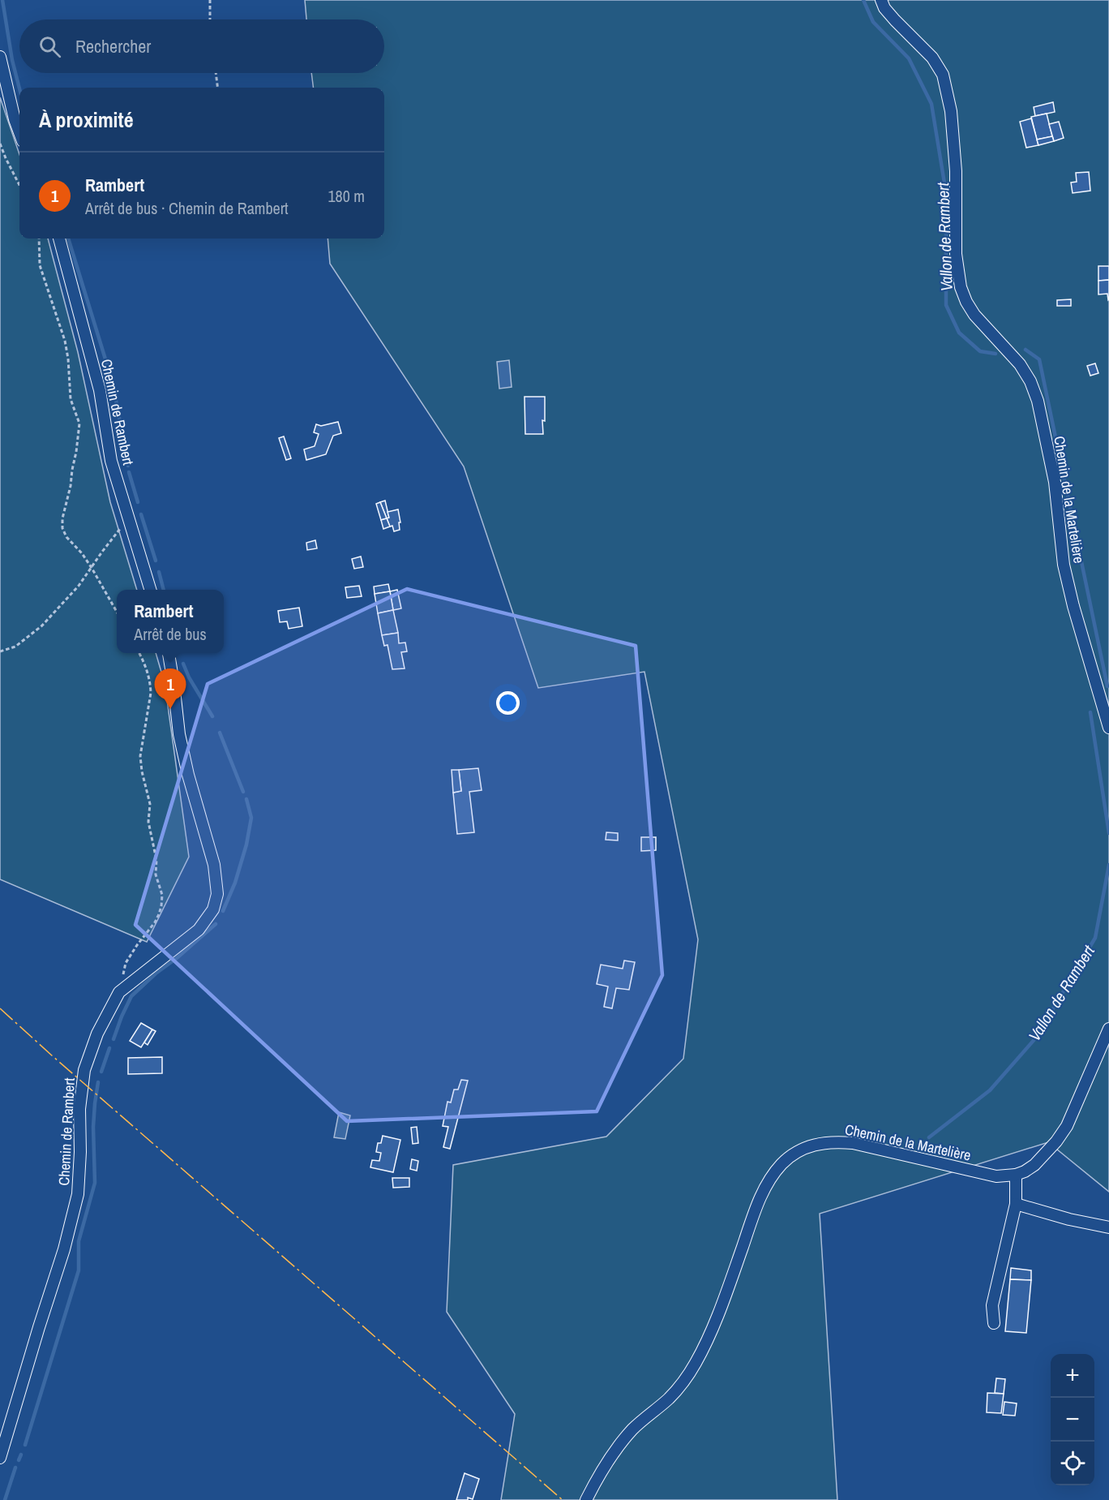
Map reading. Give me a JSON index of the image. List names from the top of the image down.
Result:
{
  "streets": {
    "street": ["Chemin de Rambert", "Chemin de la Martelière"]
  },
  "water": ["Vallon de Rambert"],
  "page": {
    "search": "Rechercher",
    "heading": "À proximité",
    "list": [
      {
        "mark": "1",
        "name": "Rambert",
        "note": "Arrêt de bus · Chemin de Rambert",
        "value": "180 m"
      }
    ],
    "popup": ["Rambert", "Arrêt de bus"],
    "pins": "1",
    "map_buttons": ["+", "−"]
  }
}
